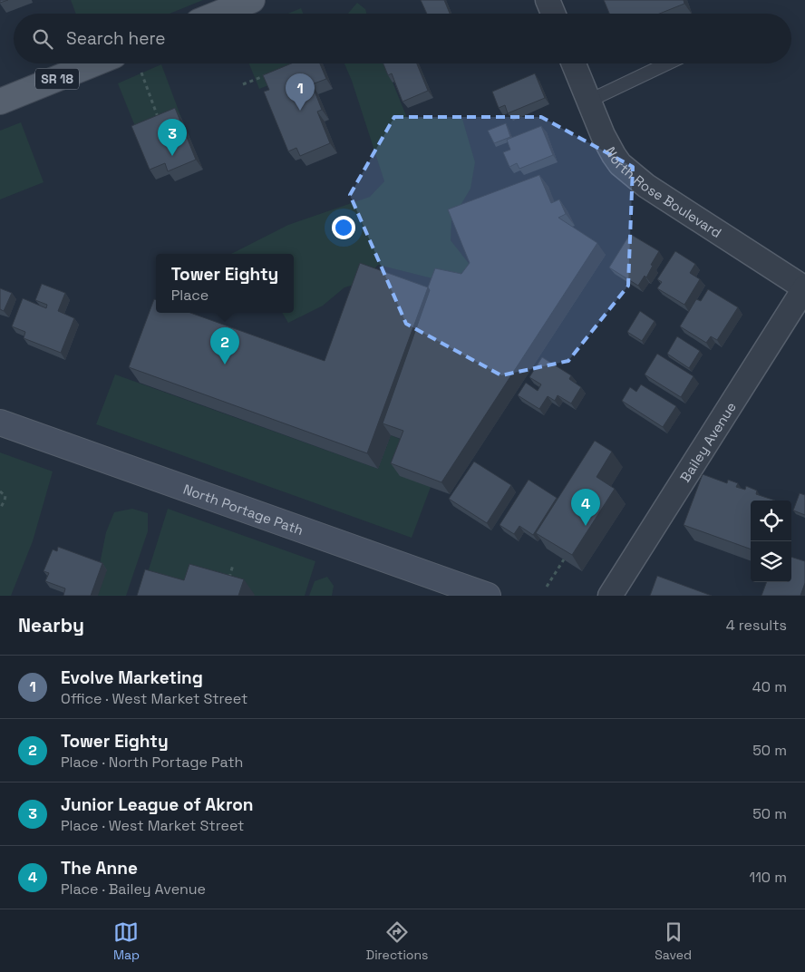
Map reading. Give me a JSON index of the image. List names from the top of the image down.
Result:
{
  "streets": {
    "main road": ["SR 18", "North Portage Path"],
    "street": ["North Rose Boulevard", "Bailey Avenue"]
  },
  "crossings": [
    ["North Rose Boulevard", "Bailey Avenue"]
  ],
  "page": {
    "search": "Search here",
    "pins": [
      "1",
      "3",
      "2",
      "4"
    ],
    "popup": ["Tower Eighty", "Place"],
    "heading": ["Nearby", "4 results"],
    "list": [
      {
        "mark": "1",
        "name": "Evolve Marketing",
        "note": "Office · West Market Street",
        "value": "40 m"
      },
      {
        "mark": "2",
        "name": "Tower Eighty",
        "note": "Place · North Portage Path",
        "value": "50 m"
      },
      {
        "mark": "3",
        "name": "Junior League of Akron",
        "note": "Place · West Market Street",
        "value": "50 m"
      },
      {
        "mark": "4",
        "name": "The Anne",
        "note": "Place · Bailey Avenue",
        "value": "110 m"
      }
    ],
    "nav": ["Map", "Directions", "Saved"]
  }
}
